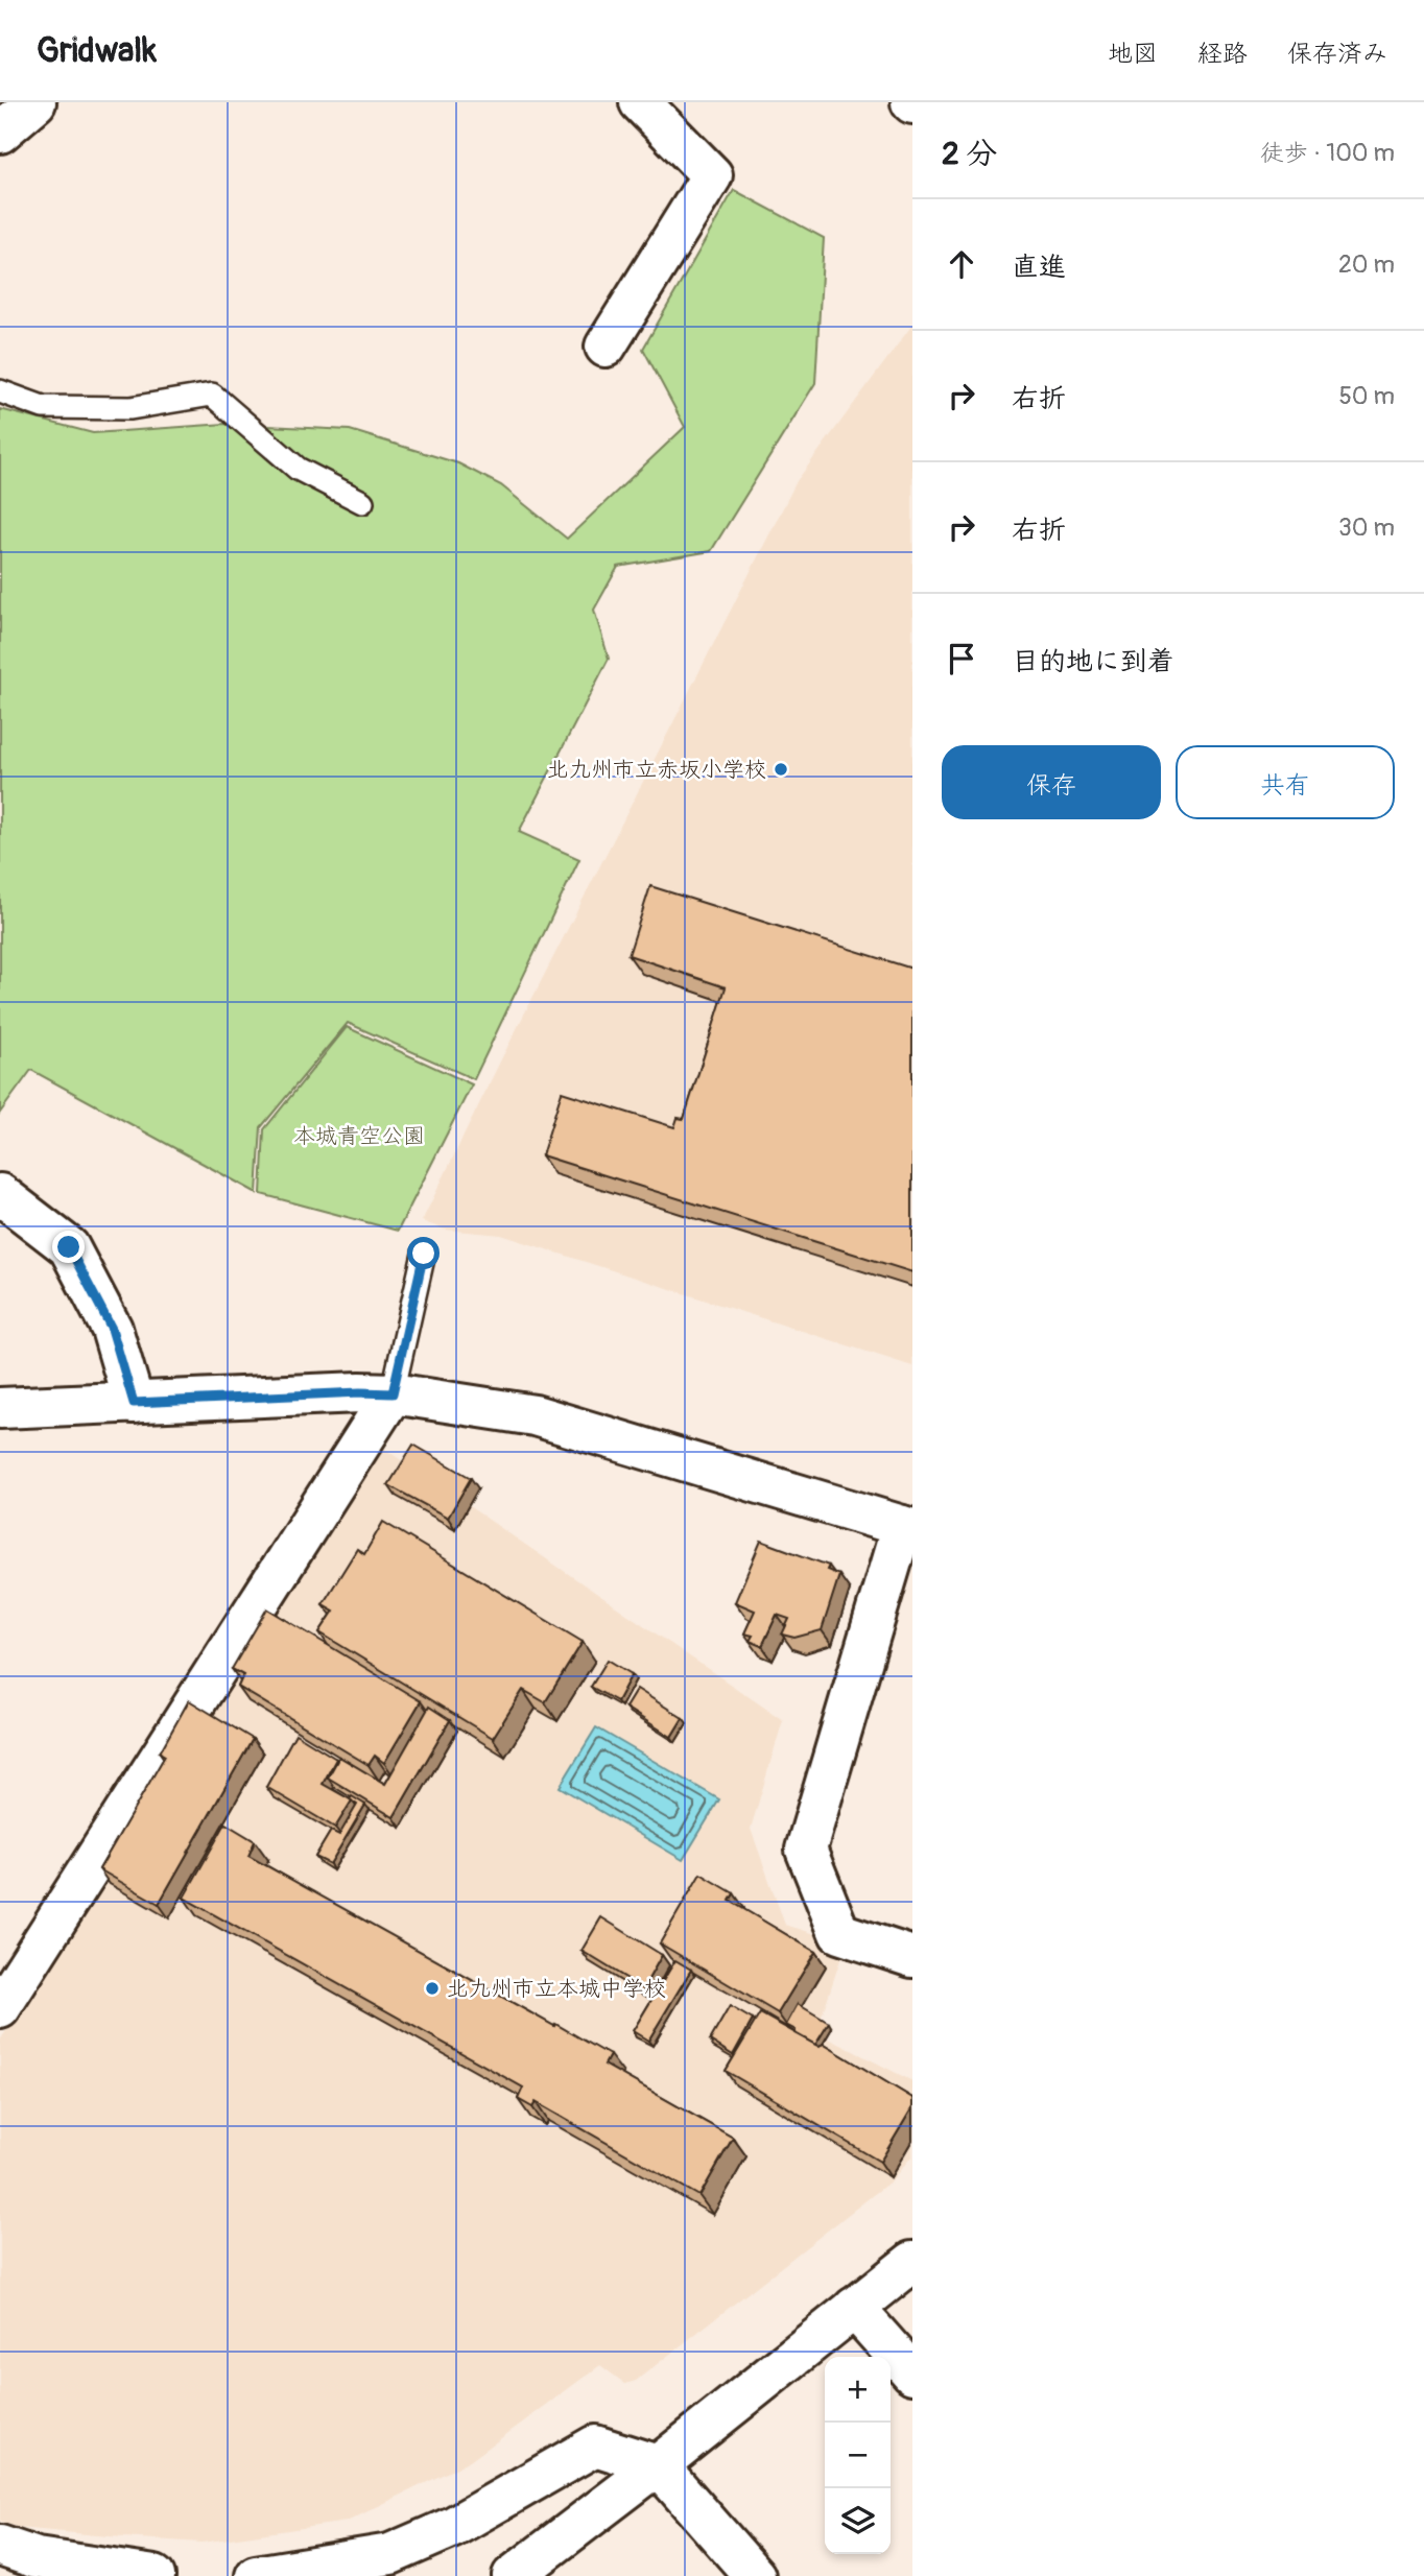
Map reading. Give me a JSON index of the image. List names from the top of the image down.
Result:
{
  "parks": ["本城青空公園"],
  "places": ["北九州市立赤坂小学校", "北九州市立本城中学校"],
  "page": {
    "header": "Gridwalk",
    "nav": ["地図", "経路", "保存済み"],
    "heading": ["2 分", "徒歩 · 100 m"],
    "list": [
      ["直進", "20 m"],
      ["右折", "50 m"],
      ["右折", "30 m"],
      "目的地に到着"
    ],
    "buttons": ["保存", "共有"],
    "map_buttons": ["+", "−"]
  }
}
